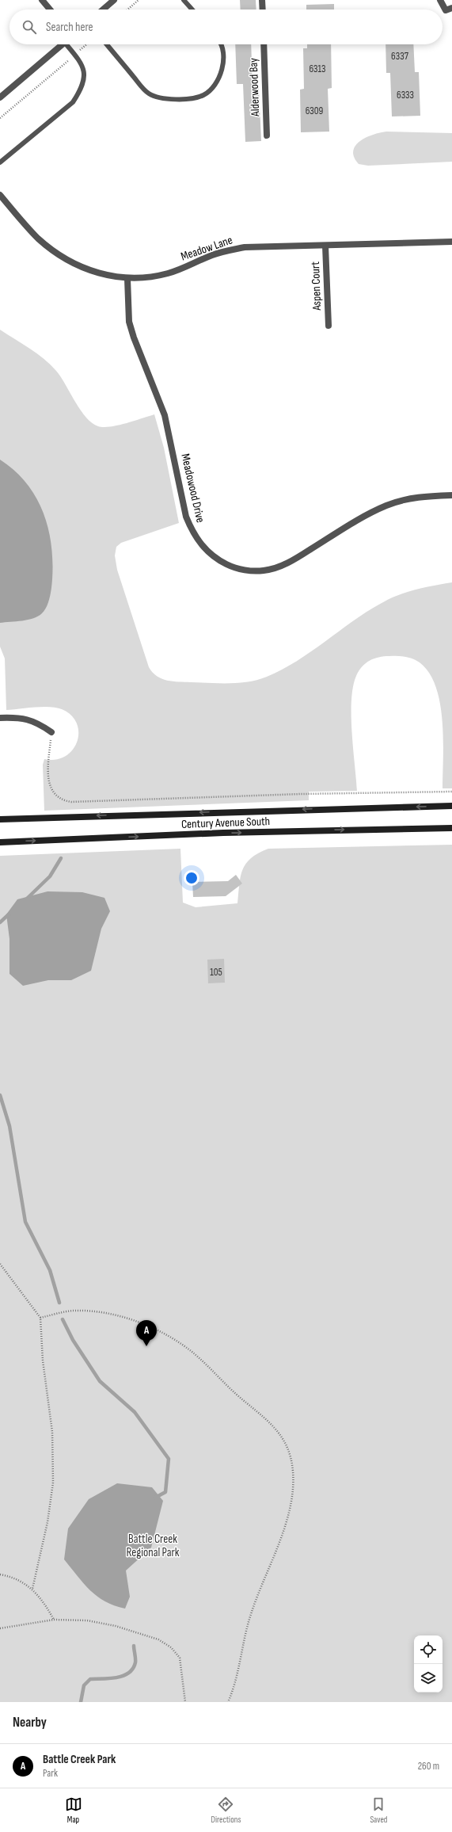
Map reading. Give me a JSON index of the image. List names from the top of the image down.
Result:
{
  "streets": {
    "main road": ["Century Avenue South"],
    "street": [
      "Alderwood Bay",
      "Meadow Lane",
      "Aspen Court",
      "Meadowood Drive"
    ]
  },
  "crossings": [
    ["Meadow Lane", "Aspen Court"],
    ["Meadow Lane", "Meadowood Drive"]
  ],
  "parks": ["Battle Creek Regional Park"],
  "house_numbers": [
    "6337",
    "6313",
    "6333",
    "6309",
    "105"
  ],
  "page": {
    "search": "Search here",
    "pins": "A",
    "heading": "Nearby",
    "list": [
      {
        "mark": "A",
        "name": "Battle Creek Park",
        "note": "Park",
        "value": "260 m"
      }
    ],
    "nav": ["Map", "Directions", "Saved"]
  }
}
